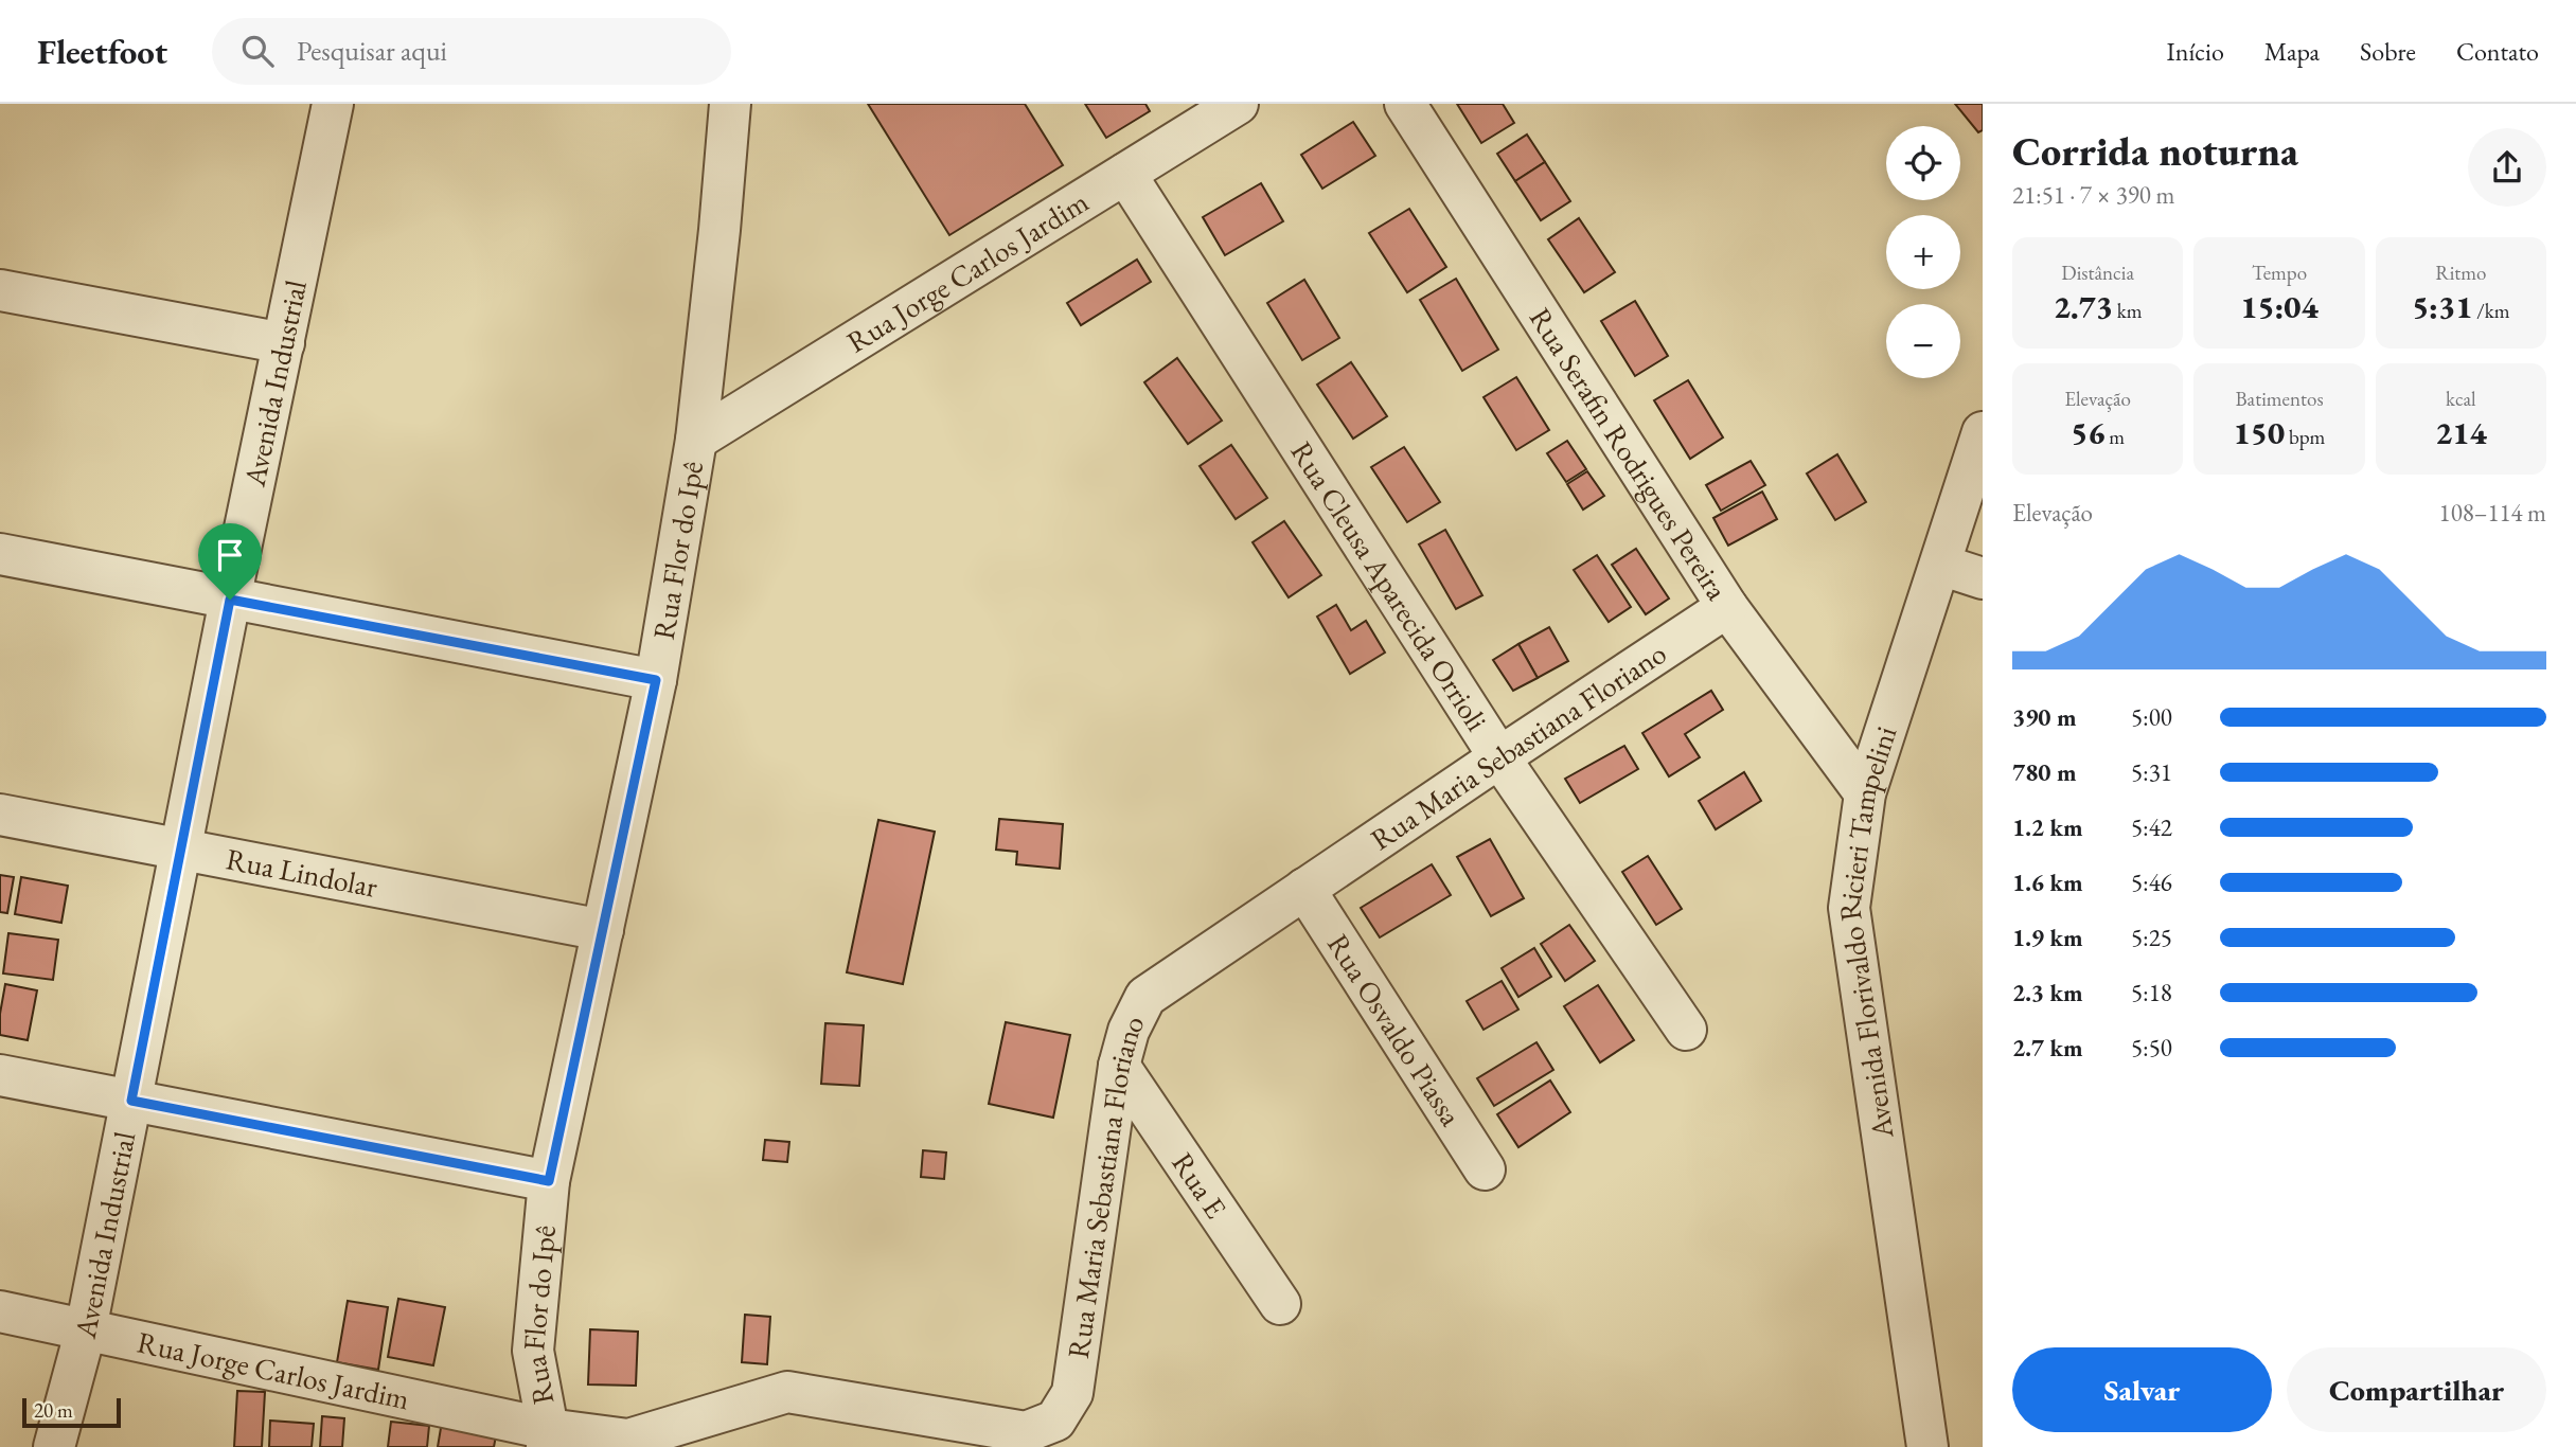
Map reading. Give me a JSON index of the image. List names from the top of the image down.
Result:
{
  "streets": {
    "street": [
      "Rua Jorge Carlos Jardim",
      "Avenida Industrial",
      "Rua Serafin Rodrigues Pereira",
      "Rua Flor do Ipê",
      "Rua Cleusa Aparecida Orrioli",
      "Rua Maria Sebastiana Floriano",
      "Rua Lindolar",
      "Avenida Florivaldo Ricieri Tampelini",
      "Rua Osvaldo Piassa",
      "Rua E"
    ]
  },
  "crossings": [
    ["Rua Jorge Carlos Jardim", "Avenida Industrial"],
    ["Rua Jorge Carlos Jardim", "Rua Flor do Ipê"],
    ["Rua Jorge Carlos Jardim", "Rua Cleusa Aparecida Orrioli"],
    ["Rua Jorge Carlos Jardim", "Rua Maria Sebastiana Floriano"],
    ["Avenida Industrial", "Rua Lindolar"],
    ["Rua Serafin Rodrigues Pereira", "Rua Maria Sebastiana Floriano"],
    ["Rua Serafin Rodrigues Pereira", "Avenida Florivaldo Ricieri Tampelini"],
    ["Rua Flor do Ipê", "Rua Maria Sebastiana Floriano"],
    ["Rua Flor do Ipê", "Rua Lindolar"],
    ["Rua Cleusa Aparecida Orrioli", "Rua Maria Sebastiana Floriano"],
    ["Rua Maria Sebastiana Floriano", "Rua Osvaldo Piassa"],
    ["Rua Maria Sebastiana Floriano", "Rua E"]
  ],
  "scale_bar": "20 m",
  "page": {
    "header": "Fleetfoot",
    "search": "Pesquisar aqui",
    "nav": [
      "Início",
      "Mapa",
      "Sobre",
      "Contato"
    ],
    "heading": ["Corrida noturna", "21:51 · 7 × 390 m"],
    "map_buttons": ["+", "−"],
    "stats": [
      ["Distância", "2.73 km"],
      ["Tempo", "15:04"],
      ["Ritmo", "5:31 /km"],
      ["Elevação", "56 m"],
      ["Batimentos", "150 bpm"],
      ["kcal", "214"]
    ],
    "chart": ["Elevação", "108–114 m"],
    "list": [
      {
        "name": "390 m",
        "note": "5:00"
      },
      {
        "name": "780 m",
        "note": "5:31"
      },
      {
        "name": "1.2 km",
        "note": "5:42"
      },
      {
        "name": "1.6 km",
        "note": "5:46"
      },
      {
        "name": "1.9 km",
        "note": "5:25"
      },
      {
        "name": "2.3 km",
        "note": "5:18"
      },
      {
        "name": "2.7 km",
        "note": "5:50"
      }
    ],
    "buttons": ["Salvar", "Compartilhar"],
    "scale": "20 m"
  }
}
